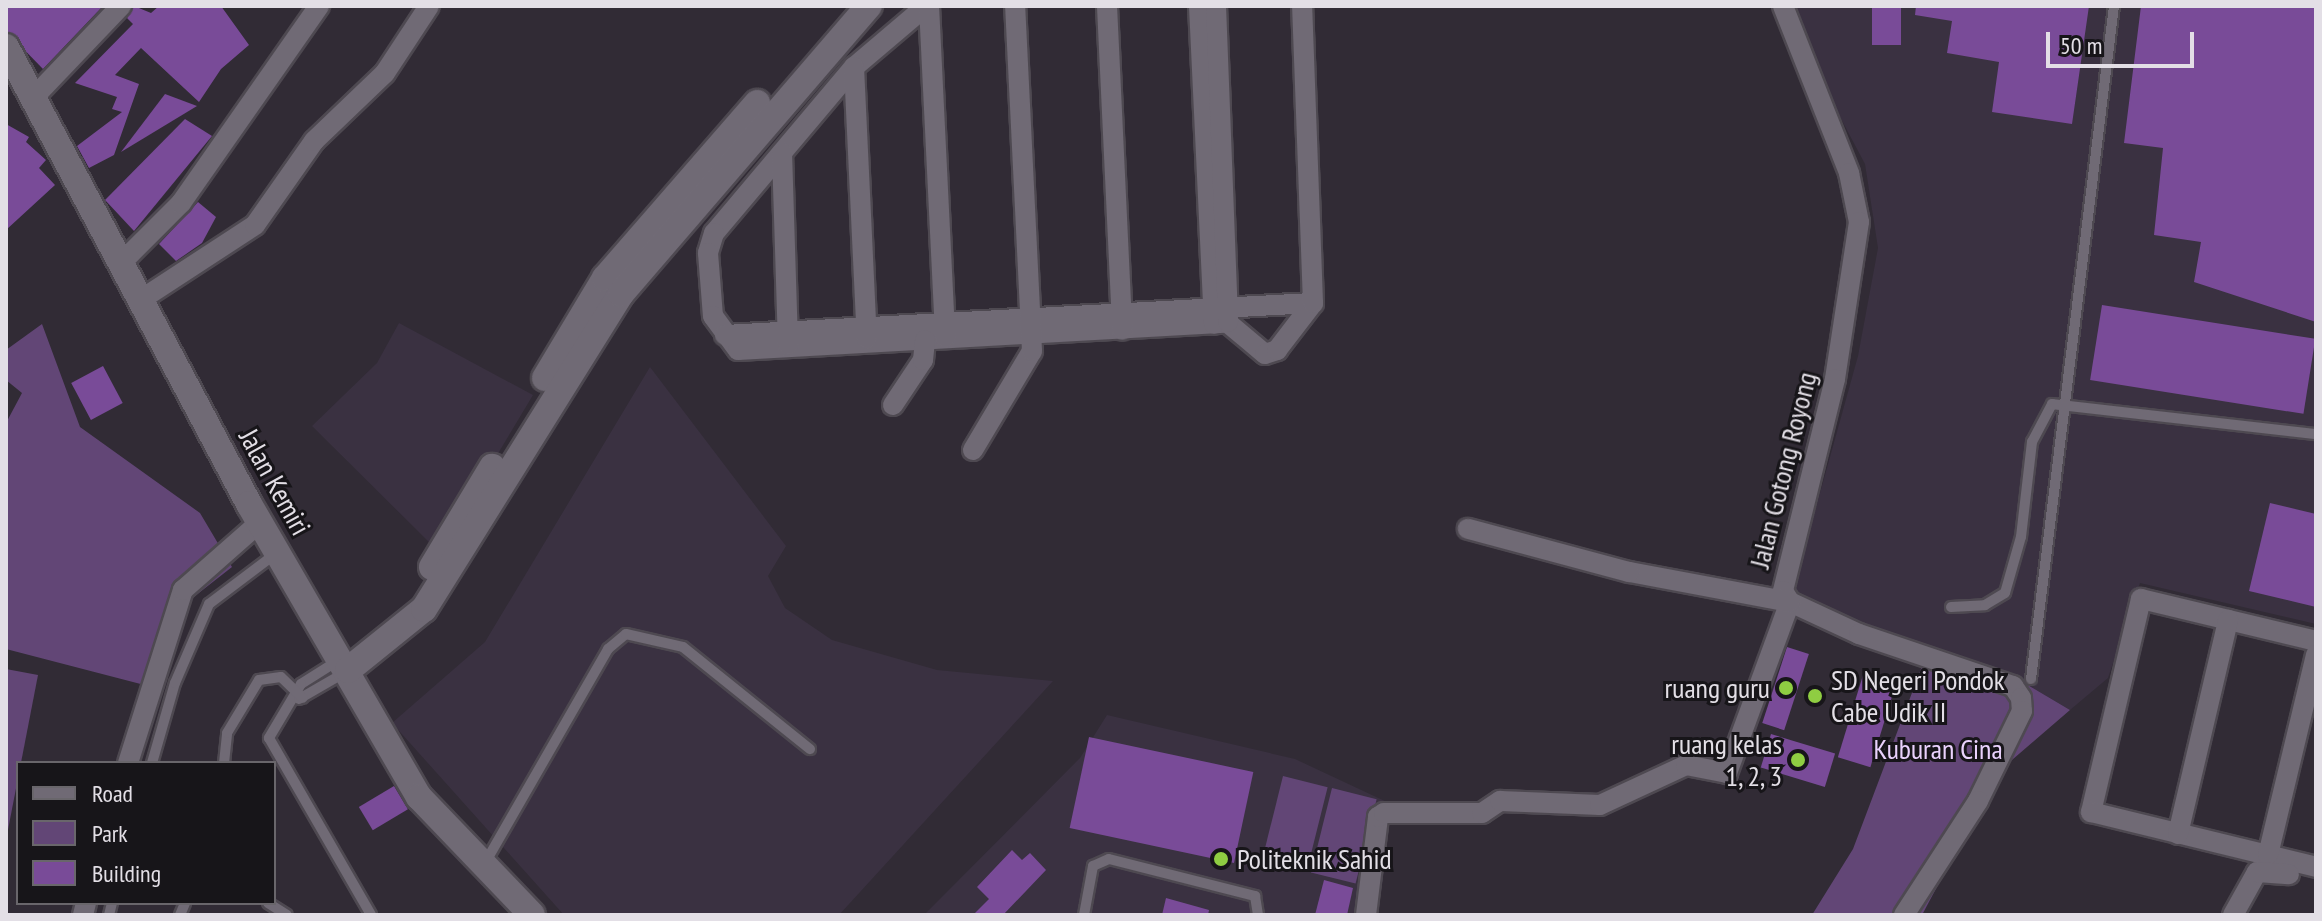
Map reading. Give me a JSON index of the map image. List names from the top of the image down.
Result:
{
  "streets": {
    "street": ["Jalan Gotong Royong", "Jalan Kemiri"]
  },
  "parks": ["Kuburan Cina"],
  "places": [
    "ruang guru",
    "SD Negeri Pondok Cabe Udik II",
    "ruang kelas 1, 2, 3",
    "Politeknik Sahid"
  ],
  "legend": ["Road", "Park", "Building"],
  "scale_bar": "50 m"
}
